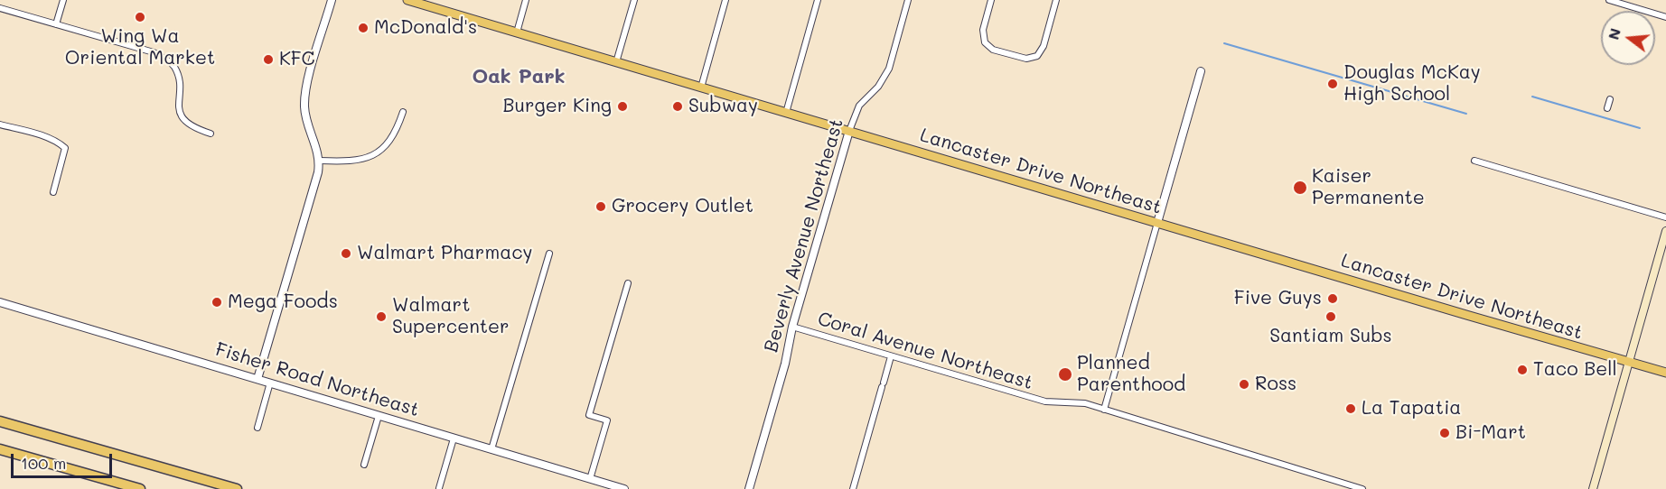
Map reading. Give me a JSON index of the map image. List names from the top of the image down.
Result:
{
  "streets": {
    "main road": ["Lancaster Drive Northeast"],
    "street": ["Beverly Avenue Northeast", "Coral Avenue Northeast", "Fisher Road Northeast"]
  },
  "crossings": [
    ["Lancaster Drive Northeast", "Beverly Avenue Northeast"],
    ["Beverly Avenue Northeast", "Coral Avenue Northeast"]
  ],
  "districts": ["Oak Park"],
  "places": [
    "Wing Wa Oriental Market",
    "McDonald's",
    "KFC",
    "Douglas McKay High School",
    "Burger King",
    "Subway",
    "Kaiser Permanente",
    "Grocery Outlet",
    "Walmart Pharmacy",
    "Five Guys",
    "Mega Foods",
    "Walmart Supercenter",
    "Santiam Subs",
    "Taco Bell",
    "Planned Parenthood",
    "Ross",
    "La Tapatia",
    "Bi-Mart"
  ],
  "scale_bar": "100 m",
  "north": "left"
}
